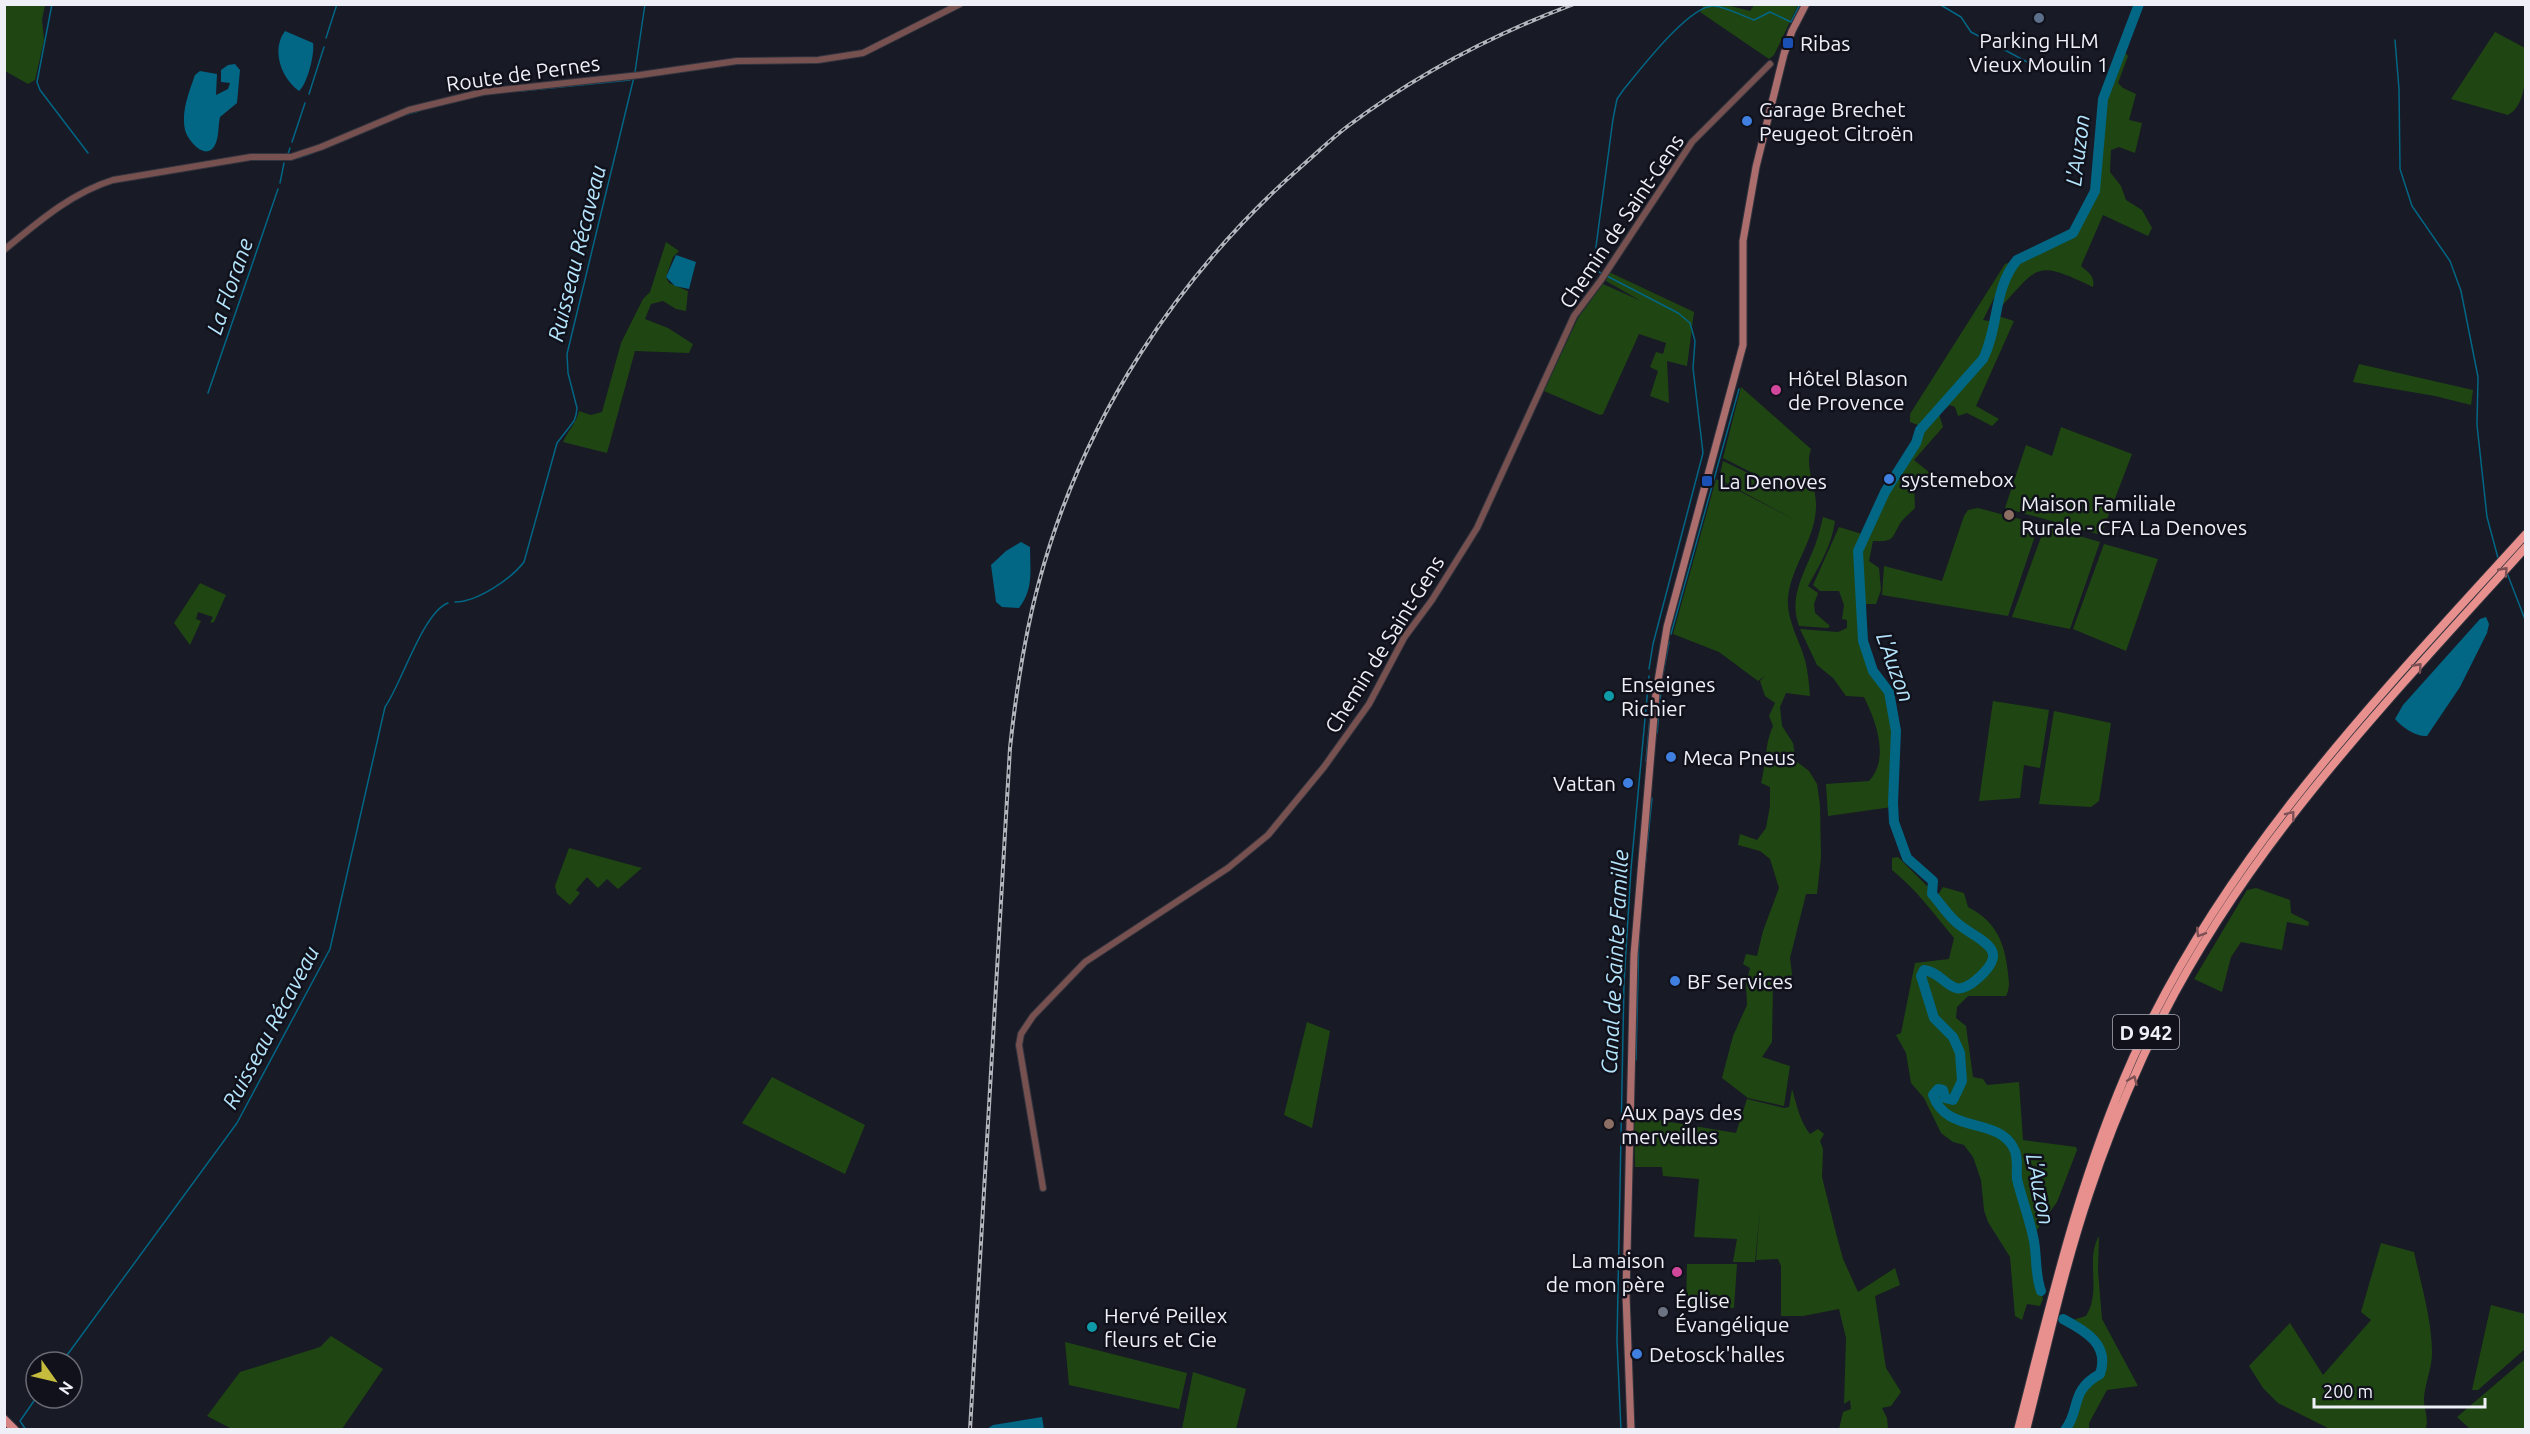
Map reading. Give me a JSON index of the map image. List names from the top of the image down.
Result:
{
  "streets": {
    "highway": ["D 942"],
    "street": ["Route de Pernes", "Chemin de Saint-Gens"]
  },
  "water": [
    "L'Auzon",
    "Ruisseau Récaveau",
    "La Florane",
    "Canal de Sainte Famille"
  ],
  "places": {
    "other": [
      "Parking HLM Vieux Moulin 1",
      "Garage Brechet Peugeot Citroën",
      "Hôtel Blason de Provence",
      "systemebox",
      "Maison Familiale Rurale - CFA La Denoves",
      "Enseignes Richier",
      "Meca Pneus",
      "Vattan",
      "BF Services",
      "Aux pays des merveilles",
      "La maison de mon père",
      "Église Évangélique",
      "Hervé Peillex fleurs et Cie",
      "Detosck'halles"
    ],
    "transit": ["Ribas", "La Denoves"]
  },
  "scale_bar": "200 m",
  "north": "bottom right"
}
